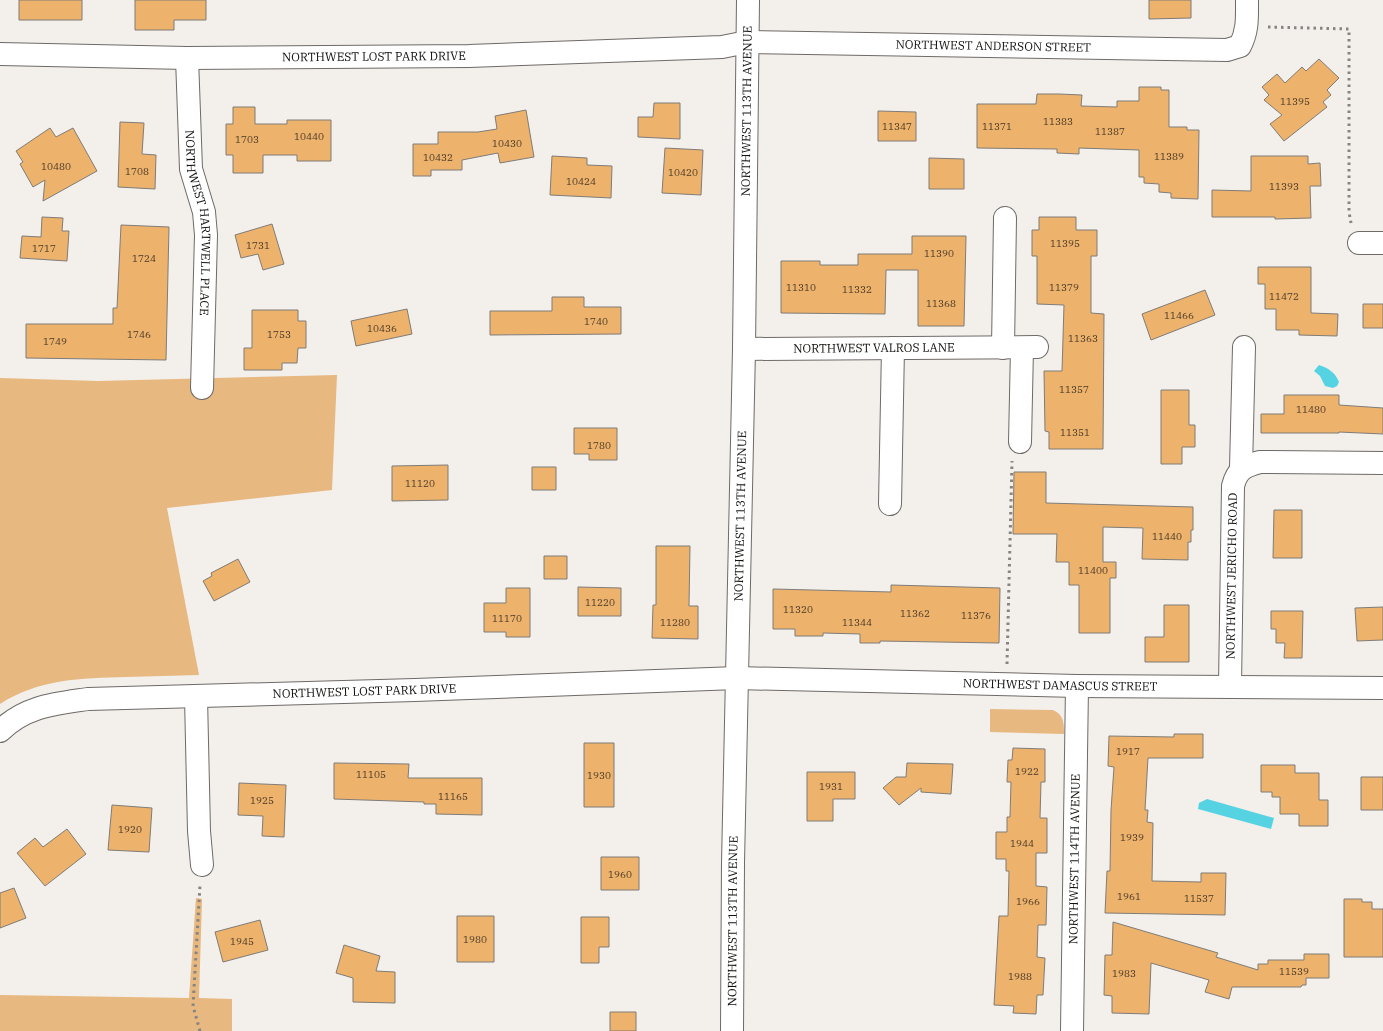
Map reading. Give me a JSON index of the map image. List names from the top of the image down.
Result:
{
  "streets": {
    "street": [
      "NORTHWEST ANDERSON STREET",
      "NORTHWEST LOST PARK DRIVE",
      "NORTHWEST 113TH AVENUE",
      "NORTHWEST HARTWELL PLACE",
      "NORTHWEST VALROS LANE",
      "NORTHWEST JERICHO ROAD",
      "NORTHWEST DAMASCUS STREET",
      "NORTHWEST 114TH AVENUE"
    ]
  },
  "crossings": [
    ["NORTHWEST ANDERSON STREET", "NORTHWEST LOST PARK DRIVE"],
    ["NORTHWEST ANDERSON STREET", "NORTHWEST 113TH AVENUE"],
    ["NORTHWEST LOST PARK DRIVE", "NORTHWEST 113TH AVENUE"],
    ["NORTHWEST LOST PARK DRIVE", "NORTHWEST HARTWELL PLACE"],
    ["NORTHWEST LOST PARK DRIVE", "NORTHWEST DAMASCUS STREET"],
    ["NORTHWEST 113TH AVENUE", "NORTHWEST VALROS LANE"],
    ["NORTHWEST 113TH AVENUE", "NORTHWEST DAMASCUS STREET"],
    ["NORTHWEST JERICHO ROAD", "NORTHWEST DAMASCUS STREET"],
    ["NORTHWEST DAMASCUS STREET", "NORTHWEST 114TH AVENUE"]
  ],
  "house_numbers": [
    "11395",
    "11383",
    "11347",
    "11371",
    "11387",
    "10440",
    "1703",
    "10430",
    "11389",
    "10432",
    "10480",
    "1708",
    "10420",
    "10424",
    "11393",
    "11395",
    "1731",
    "1717",
    "11390",
    "1724",
    "11310",
    "11379",
    "11332",
    "11472",
    "11368",
    "11466",
    "1740",
    "10436",
    "1746",
    "1753",
    "11363",
    "1749",
    "11357",
    "11480",
    "11351",
    "1780",
    "11120",
    "11440",
    "11400",
    "11220",
    "11320",
    "11362",
    "11376",
    "11170",
    "11280",
    "11344",
    "1917",
    "1922",
    "11105",
    "1930",
    "1931",
    "11165",
    "1925",
    "1920",
    "1939",
    "1944",
    "1960",
    "1961",
    "11537",
    "1966",
    "1980",
    "1945",
    "11539",
    "1983",
    "1988"
  ]
}
